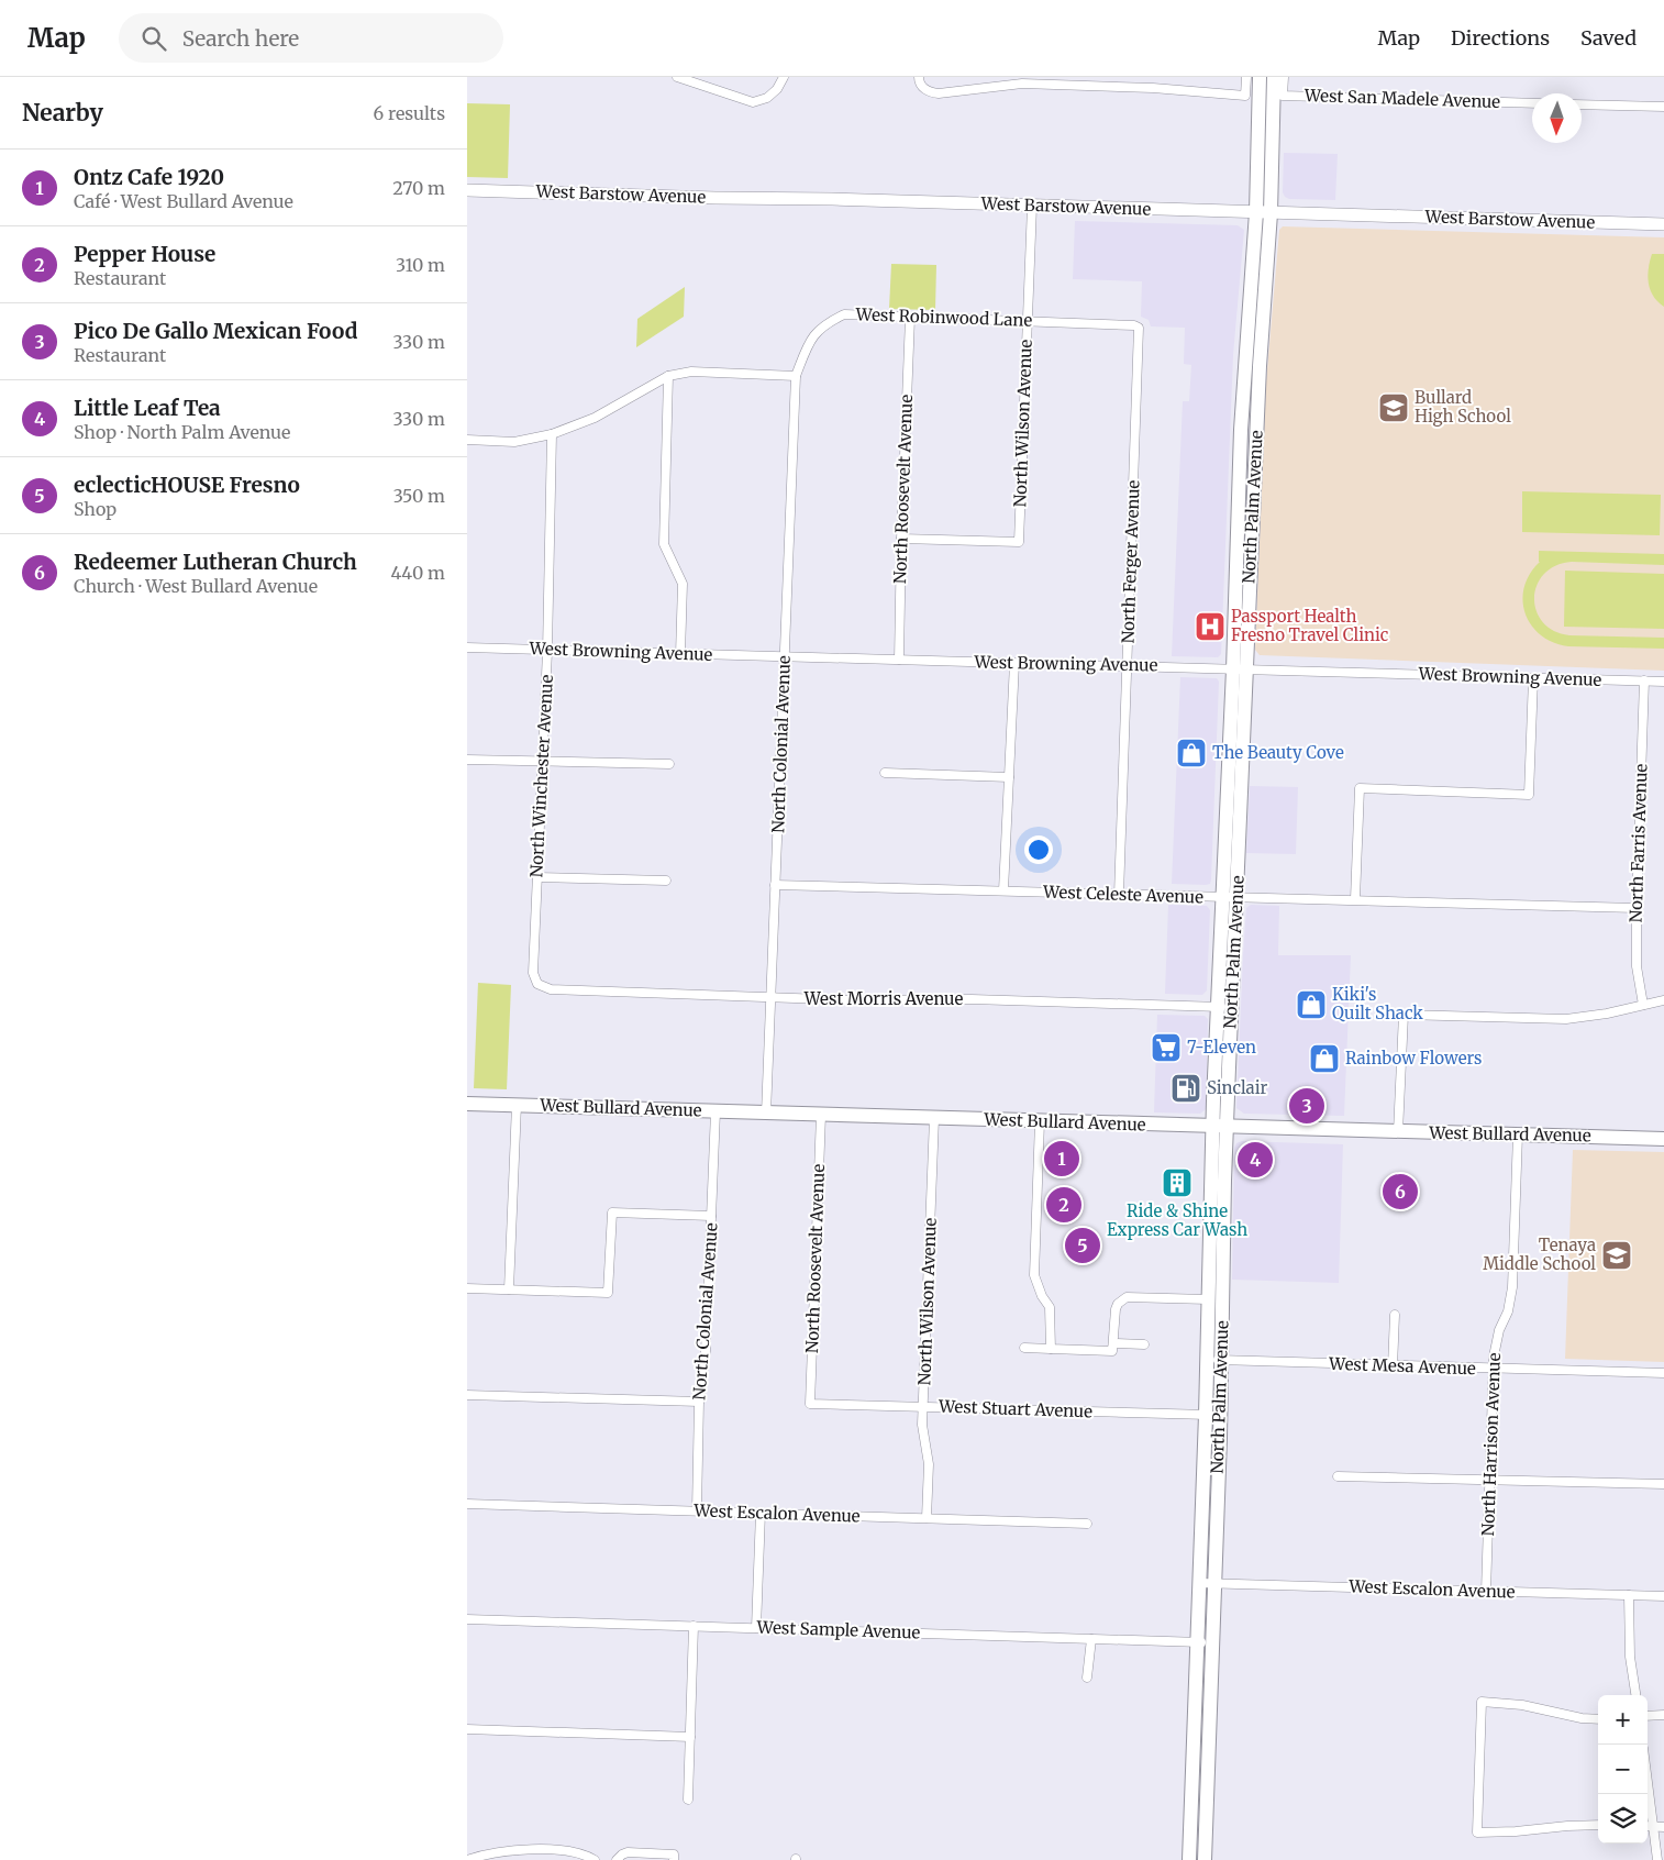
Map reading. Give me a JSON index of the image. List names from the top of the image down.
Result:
{
  "streets": {
    "main road": ["North Palm Avenue", "West Bullard Avenue"],
    "street": [
      "West San Madele Avenue",
      "West Barstow Avenue",
      "West Robinwood Lane",
      "North Wilson Avenue",
      "North Roosevelt Avenue",
      "North Ferger Avenue",
      "West Browning Avenue",
      "North Colonial Avenue",
      "North Winchester Avenue",
      "North Farris Avenue",
      "West Celeste Avenue",
      "West Morris Avenue",
      "West Mesa Avenue",
      "West Stuart Avenue",
      "North Harrison Avenue",
      "West Escalon Avenue",
      "West Sample Avenue"
    ]
  },
  "crossings": [
    ["West Barstow Avenue", "North Wilson Avenue"],
    ["West Barstow Avenue", "North Palm Avenue"],
    ["West Robinwood Lane", "North Wilson Avenue"],
    ["West Robinwood Lane", "North Roosevelt Avenue"],
    ["West Robinwood Lane", "North Ferger Avenue"],
    ["West Robinwood Lane", "North Colonial Avenue"],
    ["North Wilson Avenue", "North Roosevelt Avenue"],
    ["North Wilson Avenue", "West Bullard Avenue"],
    ["North Wilson Avenue", "West Stuart Avenue"],
    ["North Wilson Avenue", "West Escalon Avenue"],
    ["North Roosevelt Avenue", "West Browning Avenue"],
    ["North Roosevelt Avenue", "West Bullard Avenue"],
    ["North Roosevelt Avenue", "West Stuart Avenue"],
    ["North Palm Avenue", "West Browning Avenue"],
    ["North Palm Avenue", "West Celeste Avenue"],
    ["North Palm Avenue", "West Morris Avenue"],
    ["North Palm Avenue", "West Bullard Avenue"],
    ["North Palm Avenue", "West Mesa Avenue"],
    ["North Palm Avenue", "West Stuart Avenue"],
    ["North Palm Avenue", "West Escalon Avenue"],
    ["North Palm Avenue", "West Sample Avenue"],
    ["North Ferger Avenue", "West Browning Avenue"],
    ["North Ferger Avenue", "West Celeste Avenue"],
    ["West Browning Avenue", "North Colonial Avenue"],
    ["West Browning Avenue", "North Winchester Avenue"],
    ["West Browning Avenue", "North Farris Avenue"],
    ["North Colonial Avenue", "West Celeste Avenue"],
    ["North Colonial Avenue", "West Morris Avenue"],
    ["North Colonial Avenue", "West Bullard Avenue"],
    ["North Colonial Avenue", "West Escalon Avenue"],
    ["North Winchester Avenue", "West Morris Avenue"],
    ["North Farris Avenue", "West Celeste Avenue"],
    ["West Bullard Avenue", "North Harrison Avenue"],
    ["West Mesa Avenue", "North Harrison Avenue"],
    ["North Harrison Avenue", "West Escalon Avenue"]
  ],
  "places": {
    "school or university": ["Bullard High School", "Tenaya Middle School"],
    "hospital": ["Passport Health Fresno Travel Clinic"],
    "shop": ["The Beauty Cove", "Kiki's Quilt Shack", "Rainbow Flowers"],
    "supermarket": ["7-Eleven"],
    "fuel station": ["Sinclair"],
    "building": ["Ride & Shine Express Car Wash"]
  },
  "north": "bottom",
  "page": {
    "header": "Map",
    "search": "Search here",
    "nav": ["Map", "Directions", "Saved"],
    "heading": ["Nearby", "6 results"],
    "list": [
      {
        "mark": "1",
        "name": "Ontz Cafe 1920",
        "note": "Café · West Bullard Avenue",
        "value": "270 m"
      },
      {
        "mark": "2",
        "name": "Pepper House",
        "note": "Restaurant",
        "value": "310 m"
      },
      {
        "mark": "3",
        "name": "Pico De Gallo Mexican Food",
        "note": "Restaurant",
        "value": "330 m"
      },
      {
        "mark": "4",
        "name": "Little Leaf Tea",
        "note": "Shop · North Palm Avenue",
        "value": "330 m"
      },
      {
        "mark": "5",
        "name": "eclecticHOUSE Fresno",
        "note": "Shop",
        "value": "350 m"
      },
      {
        "mark": "6",
        "name": "Redeemer Lutheran Church",
        "note": "Church · West Bullard Avenue",
        "value": "440 m"
      }
    ],
    "pins": [
      "3",
      "1",
      "4",
      "6",
      "2",
      "5"
    ],
    "map_buttons": ["+", "−"]
  }
}
